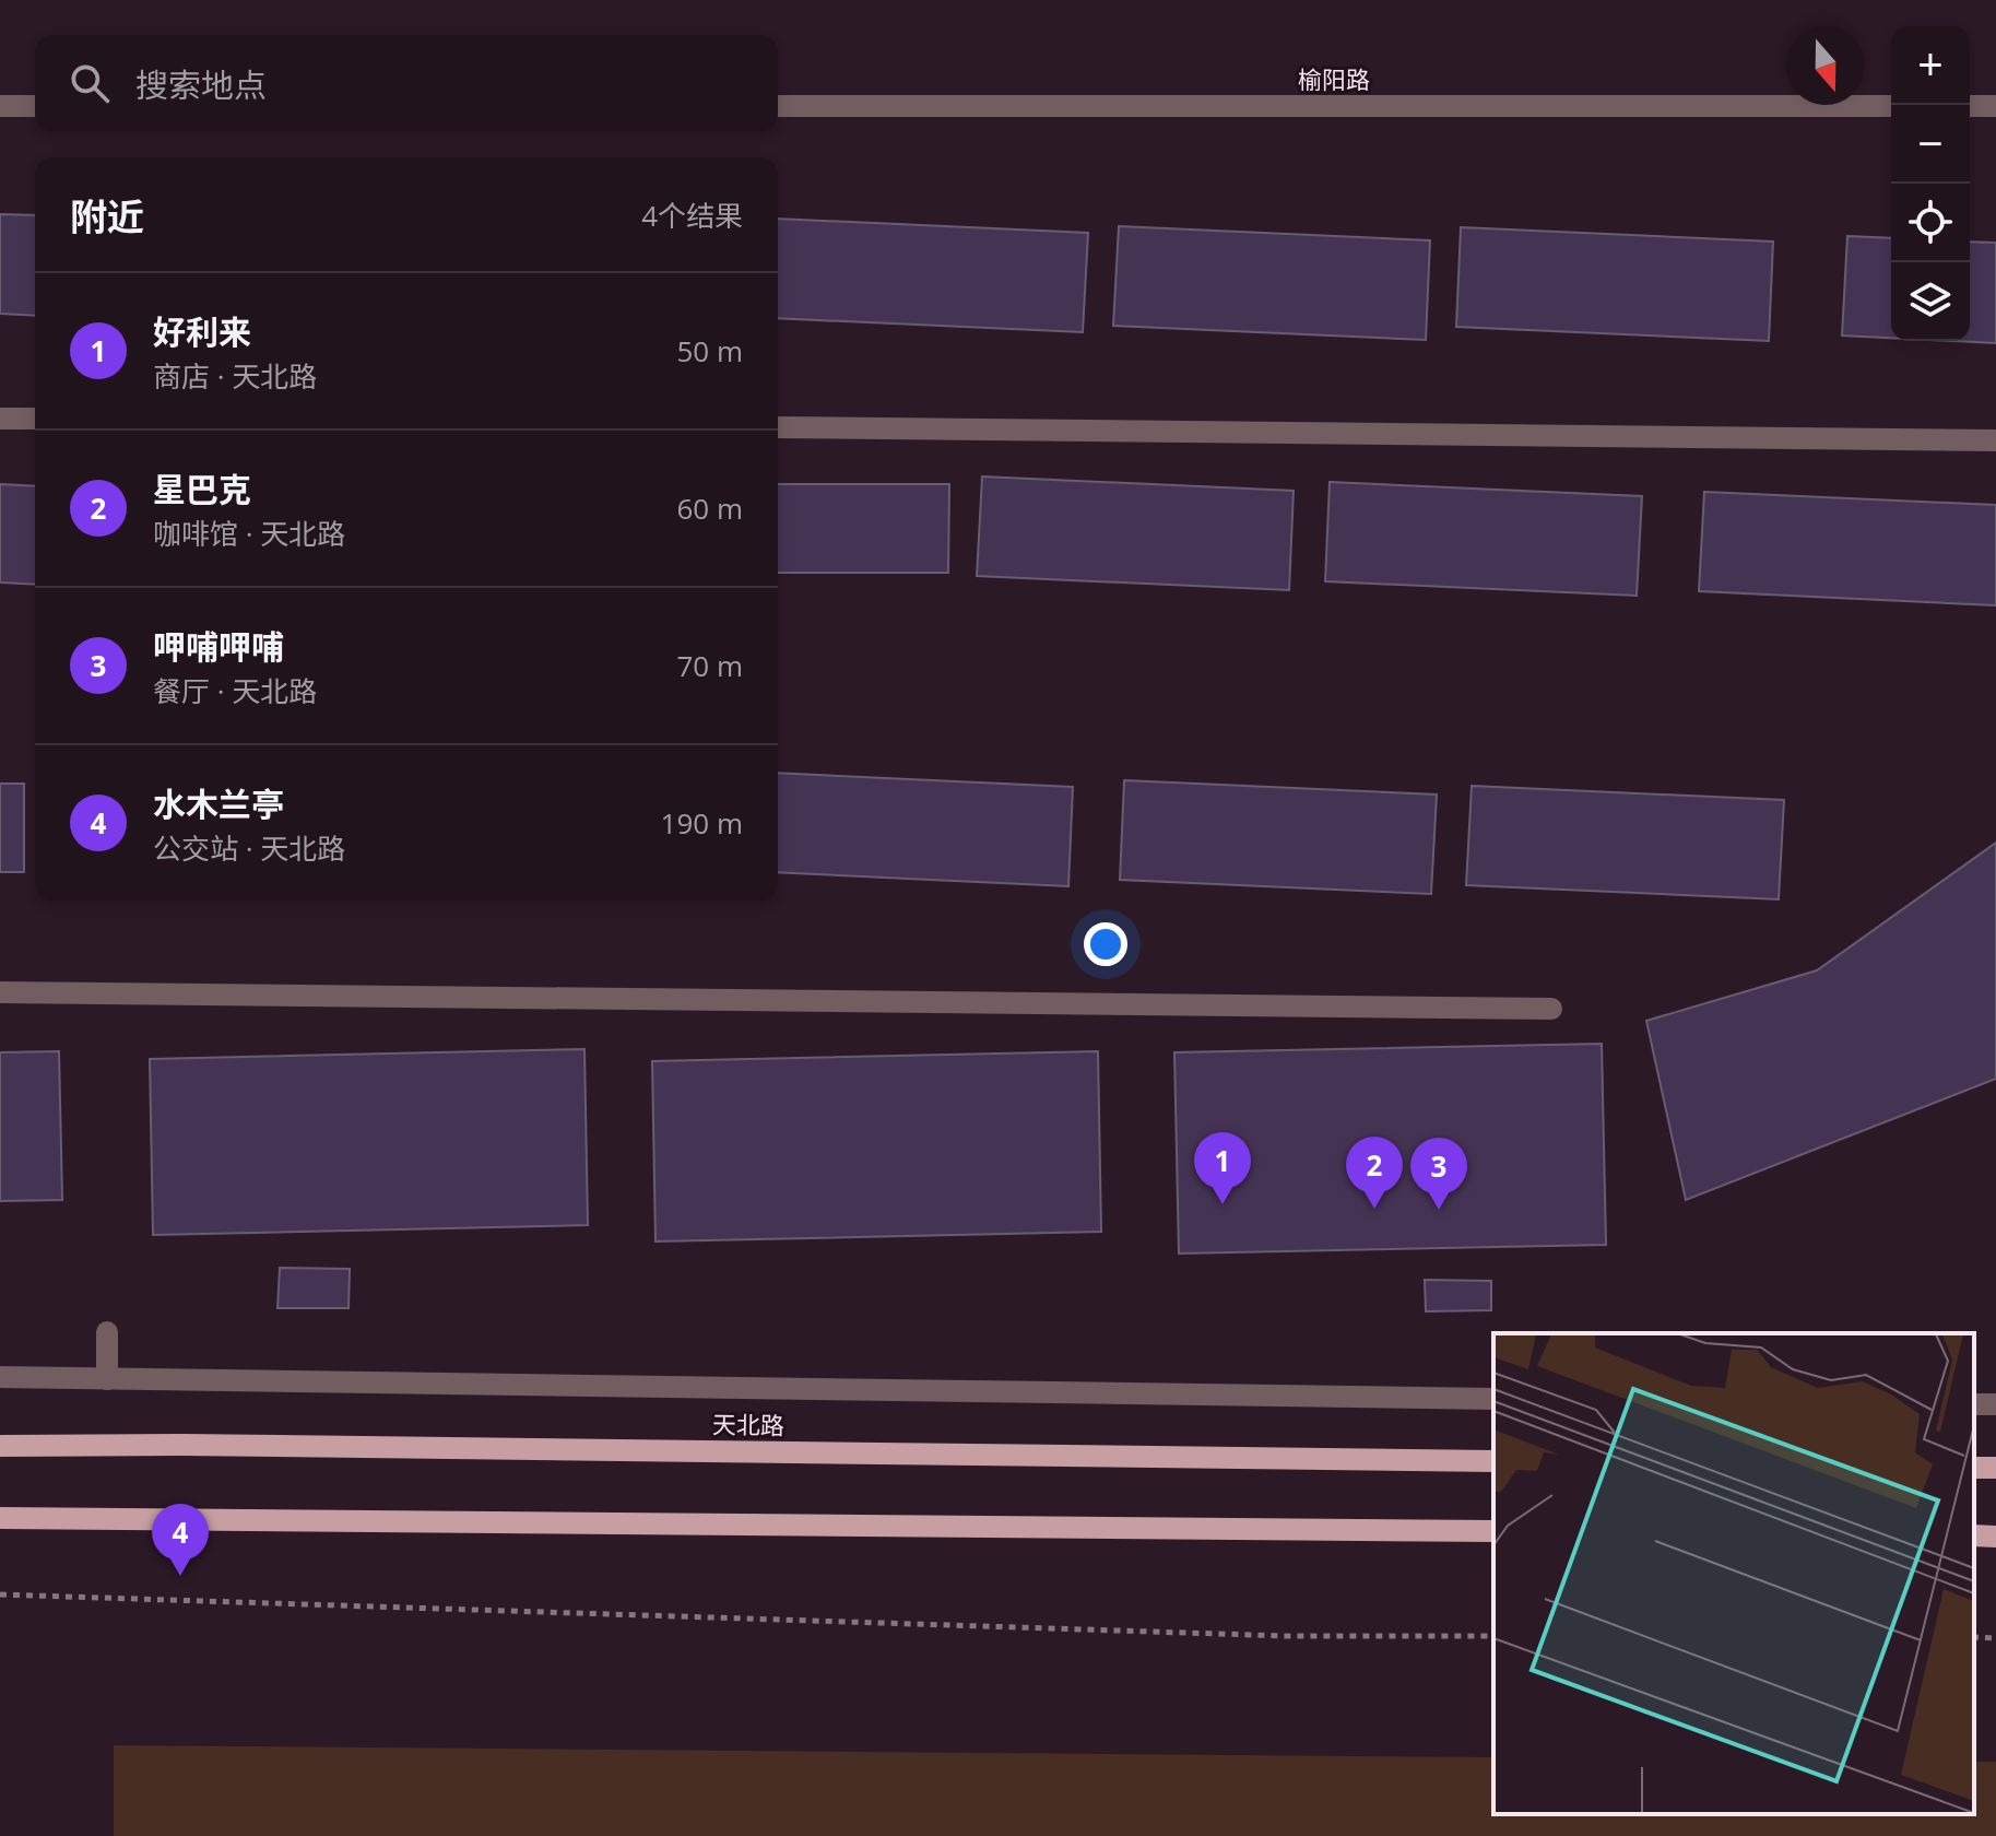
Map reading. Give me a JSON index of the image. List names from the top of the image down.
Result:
{
  "streets": {
    "main road": ["天北路"],
    "street": ["榆阳路"]
  },
  "north": "bottom",
  "page": {
    "map_buttons": ["+", "−"],
    "search": "搜索地点",
    "heading": ["附近", "4个结果"],
    "list": [
      {
        "mark": "1",
        "name": "好利来",
        "note": "商店 · 天北路",
        "value": "50 m"
      },
      {
        "mark": "2",
        "name": "星巴克",
        "note": "咖啡馆 · 天北路",
        "value": "60 m"
      },
      {
        "mark": "3",
        "name": "呷哺呷哺",
        "note": "餐厅 · 天北路",
        "value": "70 m"
      },
      {
        "mark": "4",
        "name": "水木兰亭",
        "note": "公交站 · 天北路",
        "value": "190 m"
      }
    ],
    "pins": [
      "1",
      "2",
      "3",
      "4"
    ]
  }
}
